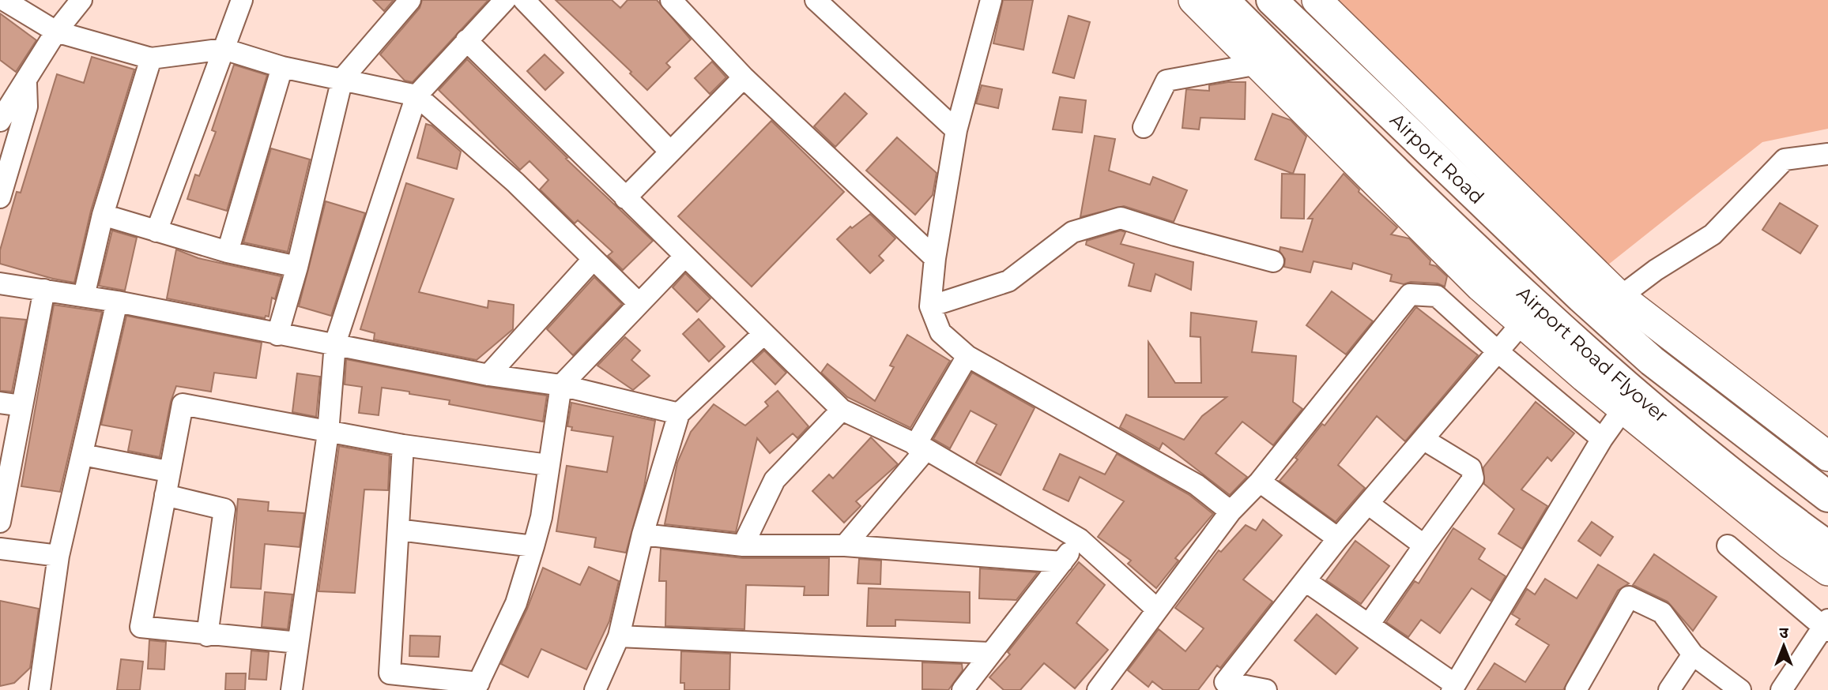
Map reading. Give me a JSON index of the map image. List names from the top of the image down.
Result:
{
  "streets": {
    "main road": ["Airport Road", "Airport Road Flyover"]
  },
  "crossings": [
    ["Airport Road", "Airport Road Flyover"]
  ],
  "north": "top"
}
